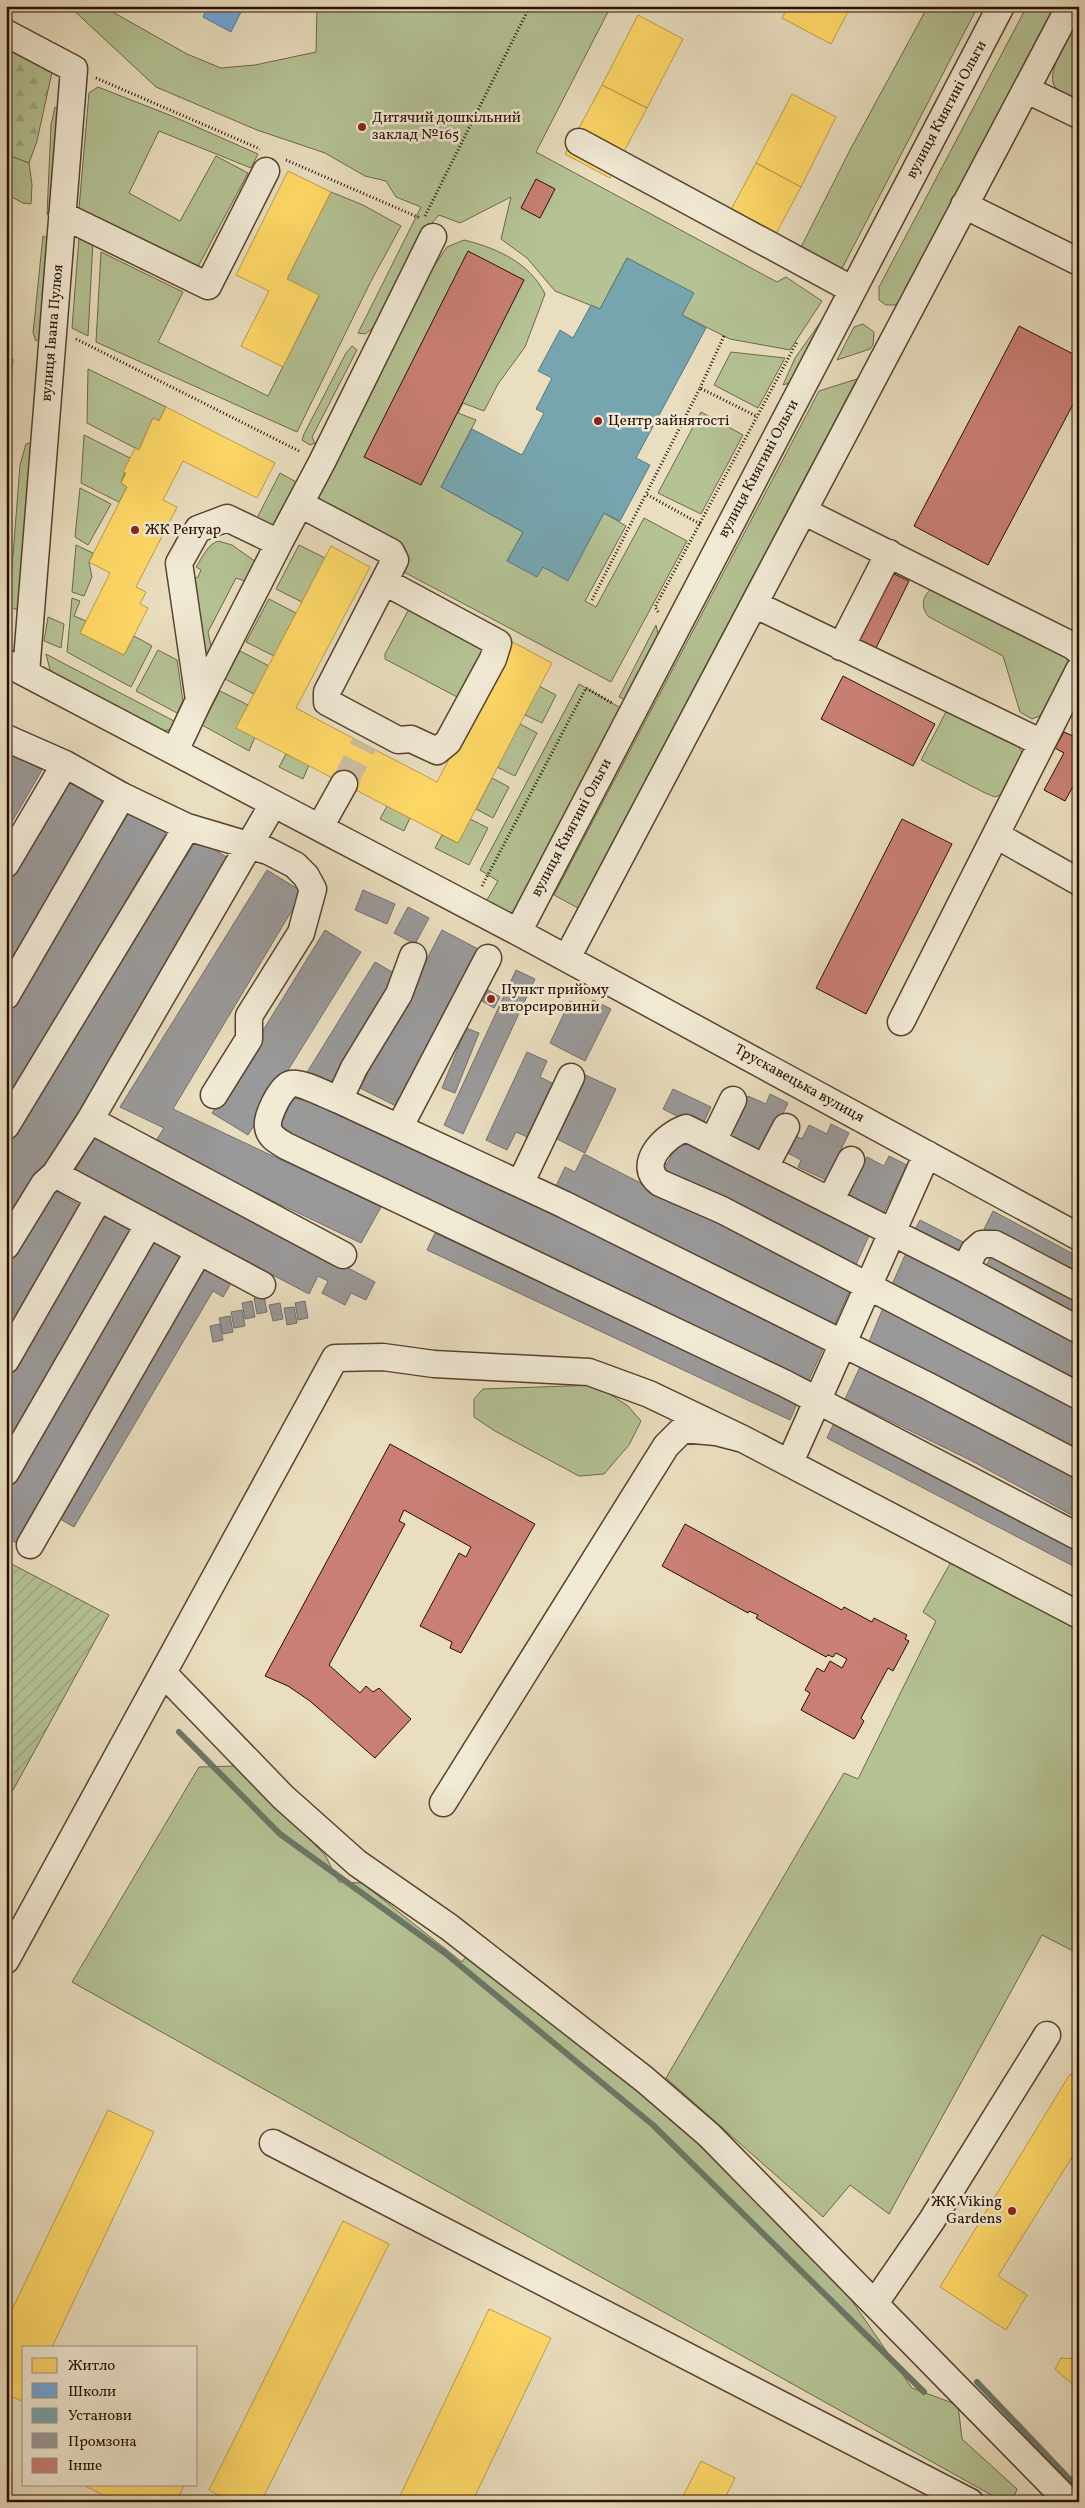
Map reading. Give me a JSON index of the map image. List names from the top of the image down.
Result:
{
  "streets": {
    "street": ["вулиця Княгині Ольги", "вулиця Івана Пулюя", "Трускавецька вулиця"]
  },
  "crossings": [
    ["вулиця Княгині Ольги", "Трускавецька вулиця"],
    ["вулиця Івана Пулюя", "Трускавецька вулиця"]
  ],
  "places": [
    "Дитячий дошкільний заклад №165",
    "Центр зайнятості",
    "ЖК Ренуар",
    "Пункт прийому вторсировини",
    "ЖК Viking Gardens"
  ],
  "legend": [
    "Житло",
    "Школи",
    "Установи",
    "Промзона",
    "Інше"
  ]
}
